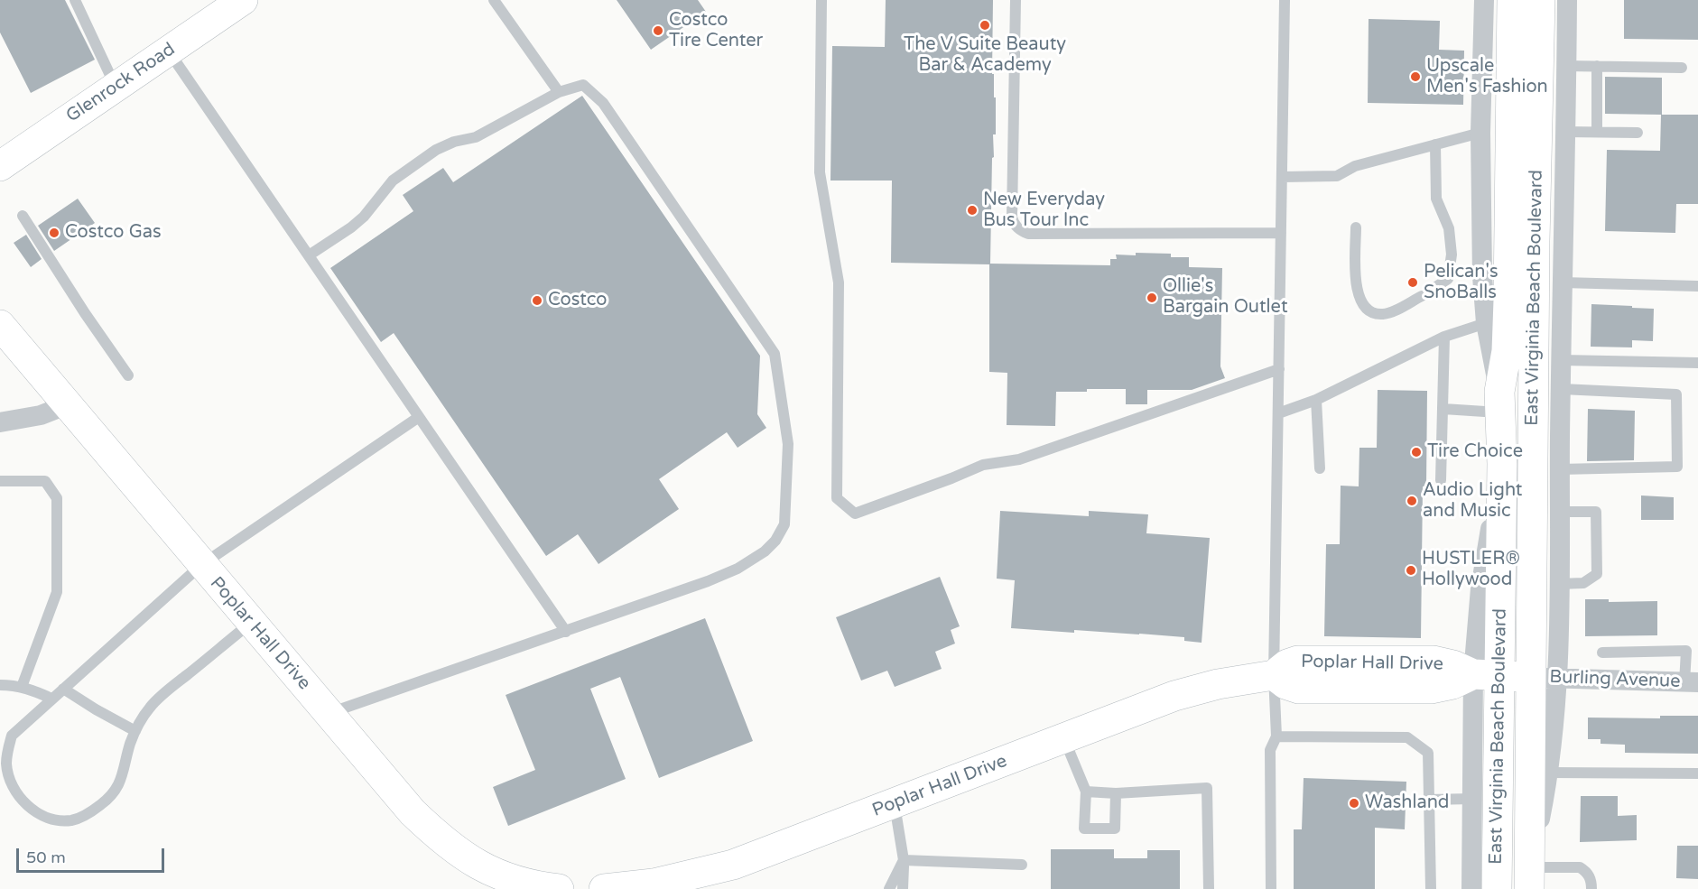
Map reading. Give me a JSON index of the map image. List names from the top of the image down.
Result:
{
  "streets": {
    "street": [
      "Glenrock Road",
      "East Virginia Beach Boulevard",
      "Poplar Hall Drive",
      "Burling Avenue"
    ]
  },
  "crossings": [
    ["East Virginia Beach Boulevard", "Poplar Hall Drive"],
    ["East Virginia Beach Boulevard", "Burling Avenue"],
    ["Poplar Hall Drive", "Burling Avenue"]
  ],
  "places": [
    "The V Suite Beauty Bar & Academy",
    "Costco Tire Center",
    "Upscale Men's Fashion",
    "New Everyday Bus Tour Inc",
    "Costco Gas",
    "Pelican's SnoBalls",
    "Ollie's Bargain Outlet",
    "Costco",
    "Tire Choice",
    "Audio Light and Music",
    "HUSTLER® Hollywood",
    "Washland"
  ],
  "scale_bar": "50 m"
}
